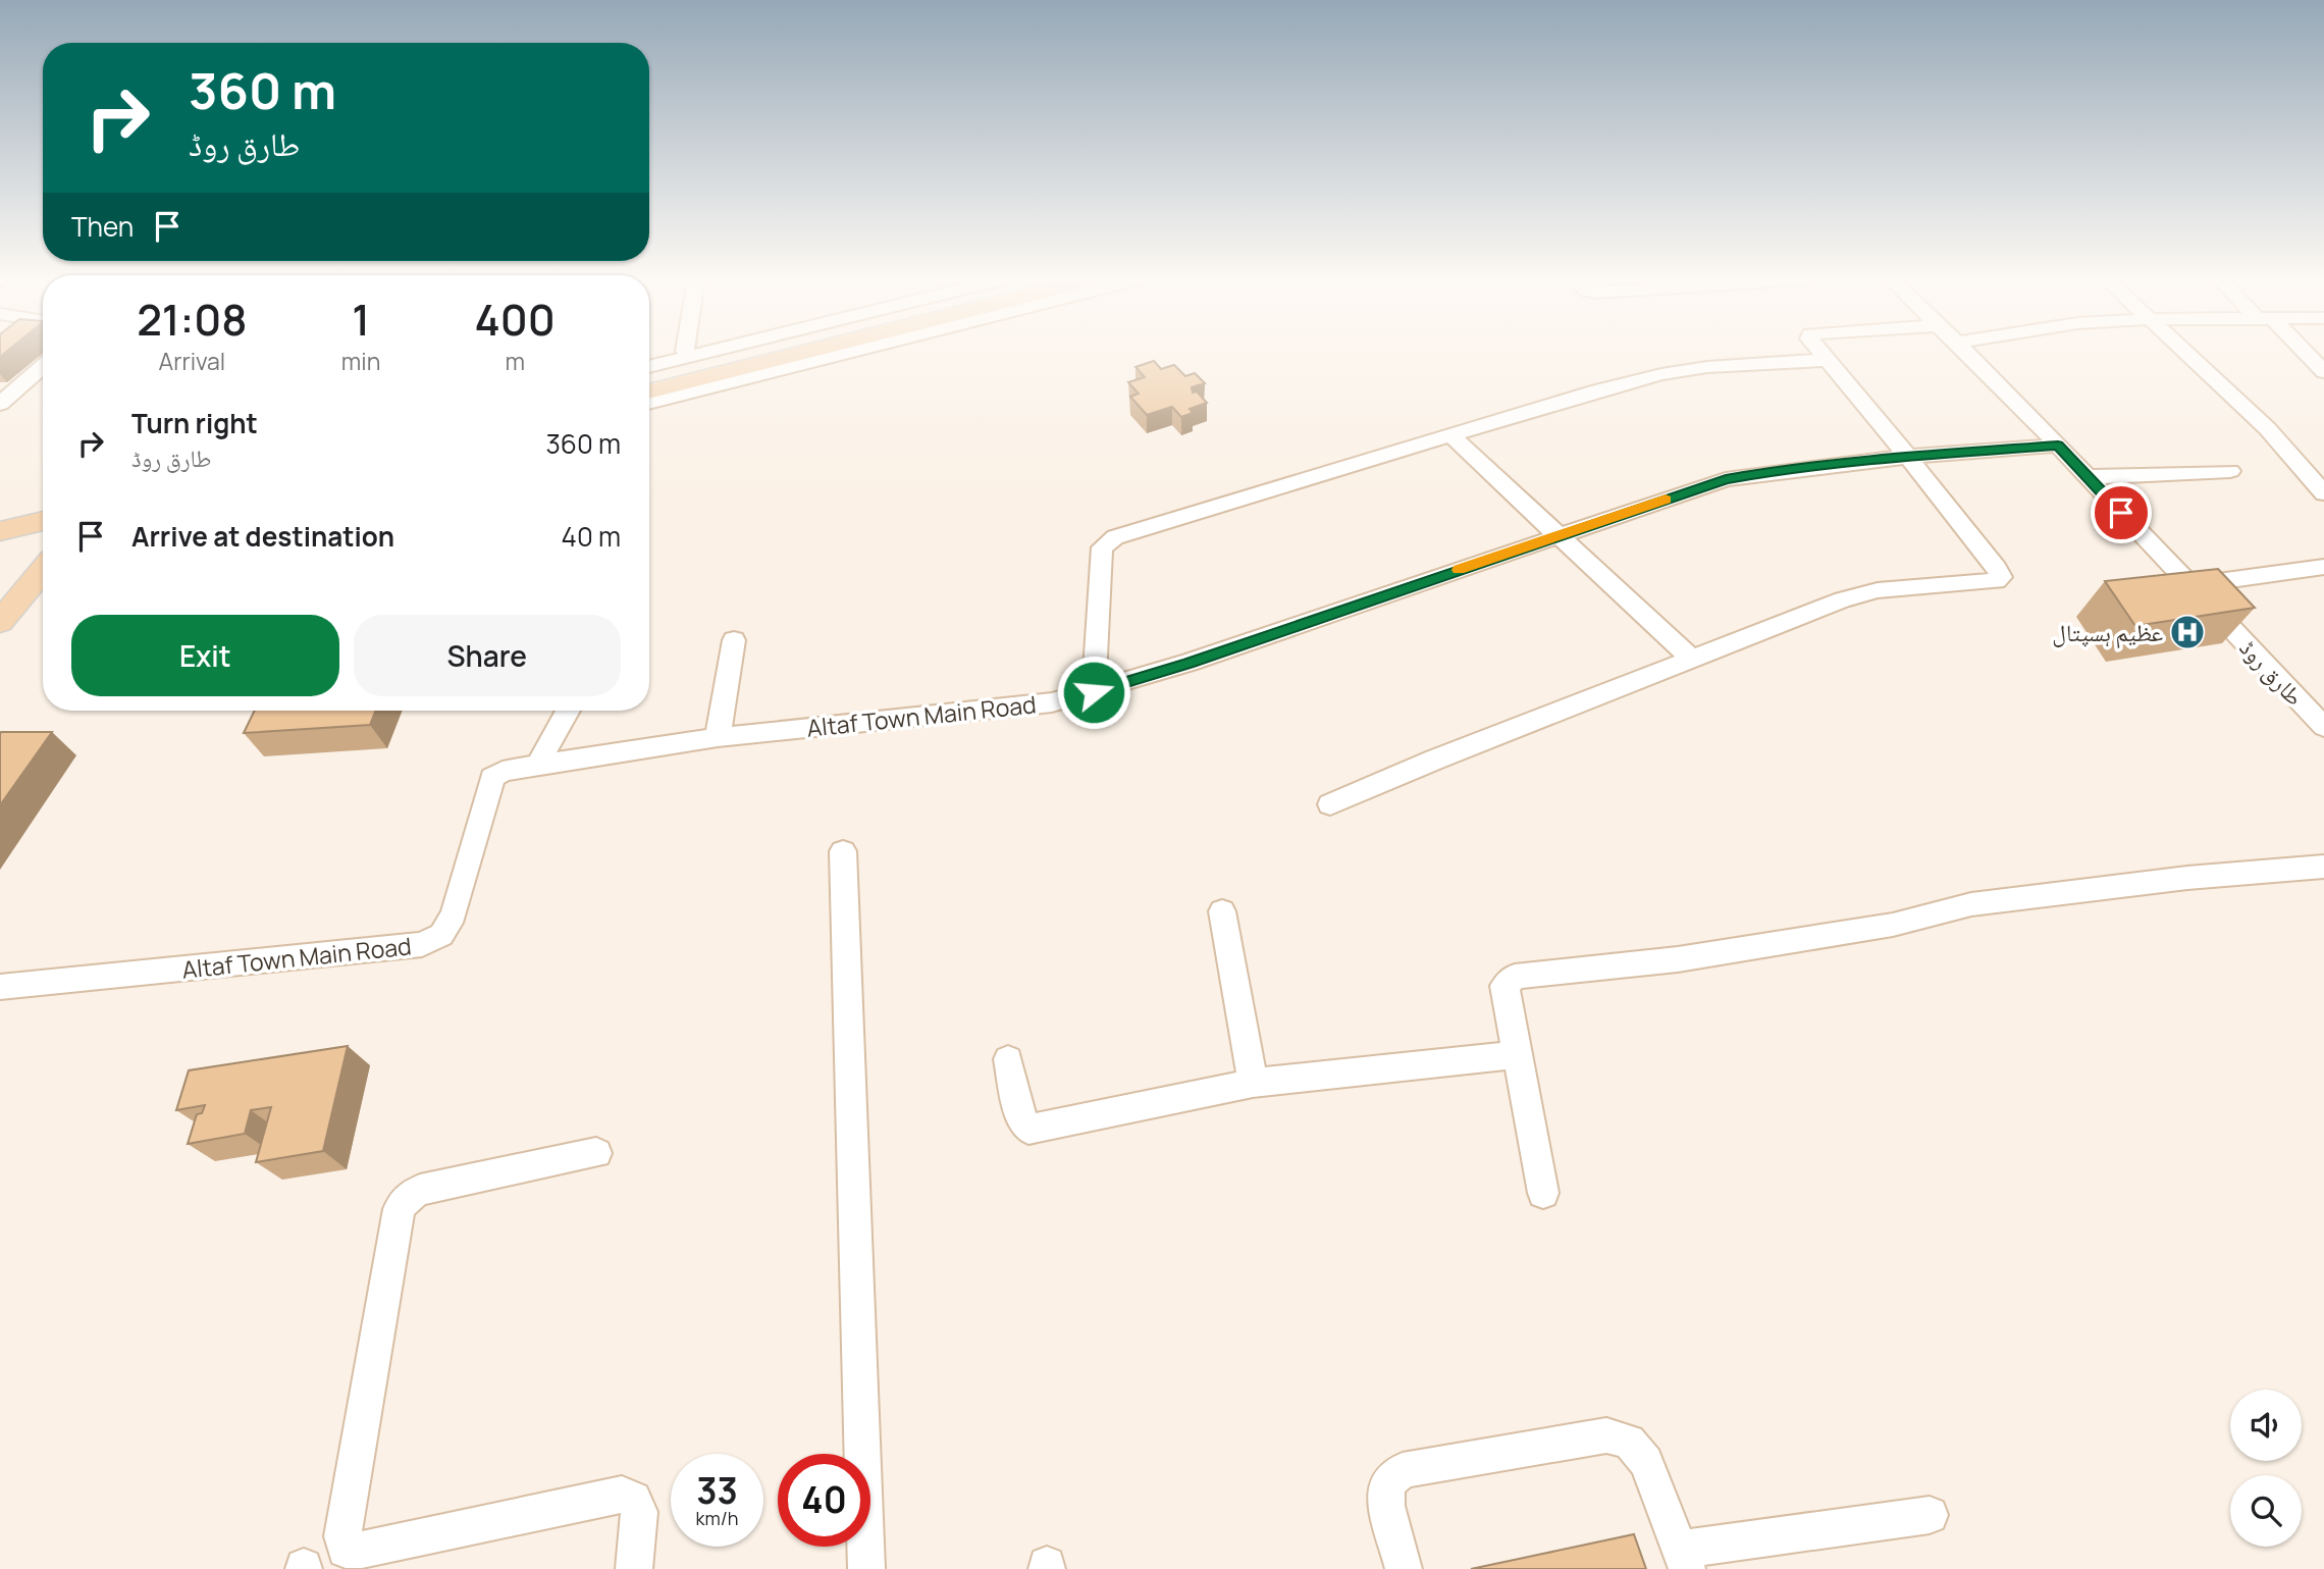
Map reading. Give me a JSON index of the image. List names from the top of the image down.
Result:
{
  "streets": {
    "street": ["طارق روڈ", "Altaf Town Main Road"]
  },
  "crossings": [
    ["طارق روڈ", "Altaf Town Main Road"]
  ],
  "places": {
    "hospital": ["عظیم ہسپتال"]
  },
  "page": {
    "turn": ["360 m", "طارق روڈ"],
    "then": "Then",
    "eta": [
      "21:08",
      "Arrival",
      "1",
      "min",
      "400",
      "m"
    ],
    "list": [
      {
        "name": "Turn right",
        "note": "طارق روڈ",
        "value": "360 m"
      },
      {
        "name": "Arrive at destination",
        "value": "40 m"
      }
    ],
    "buttons": ["Exit", "Share"],
    "speed": "33 km/h",
    "limit": "40"
  }
}
